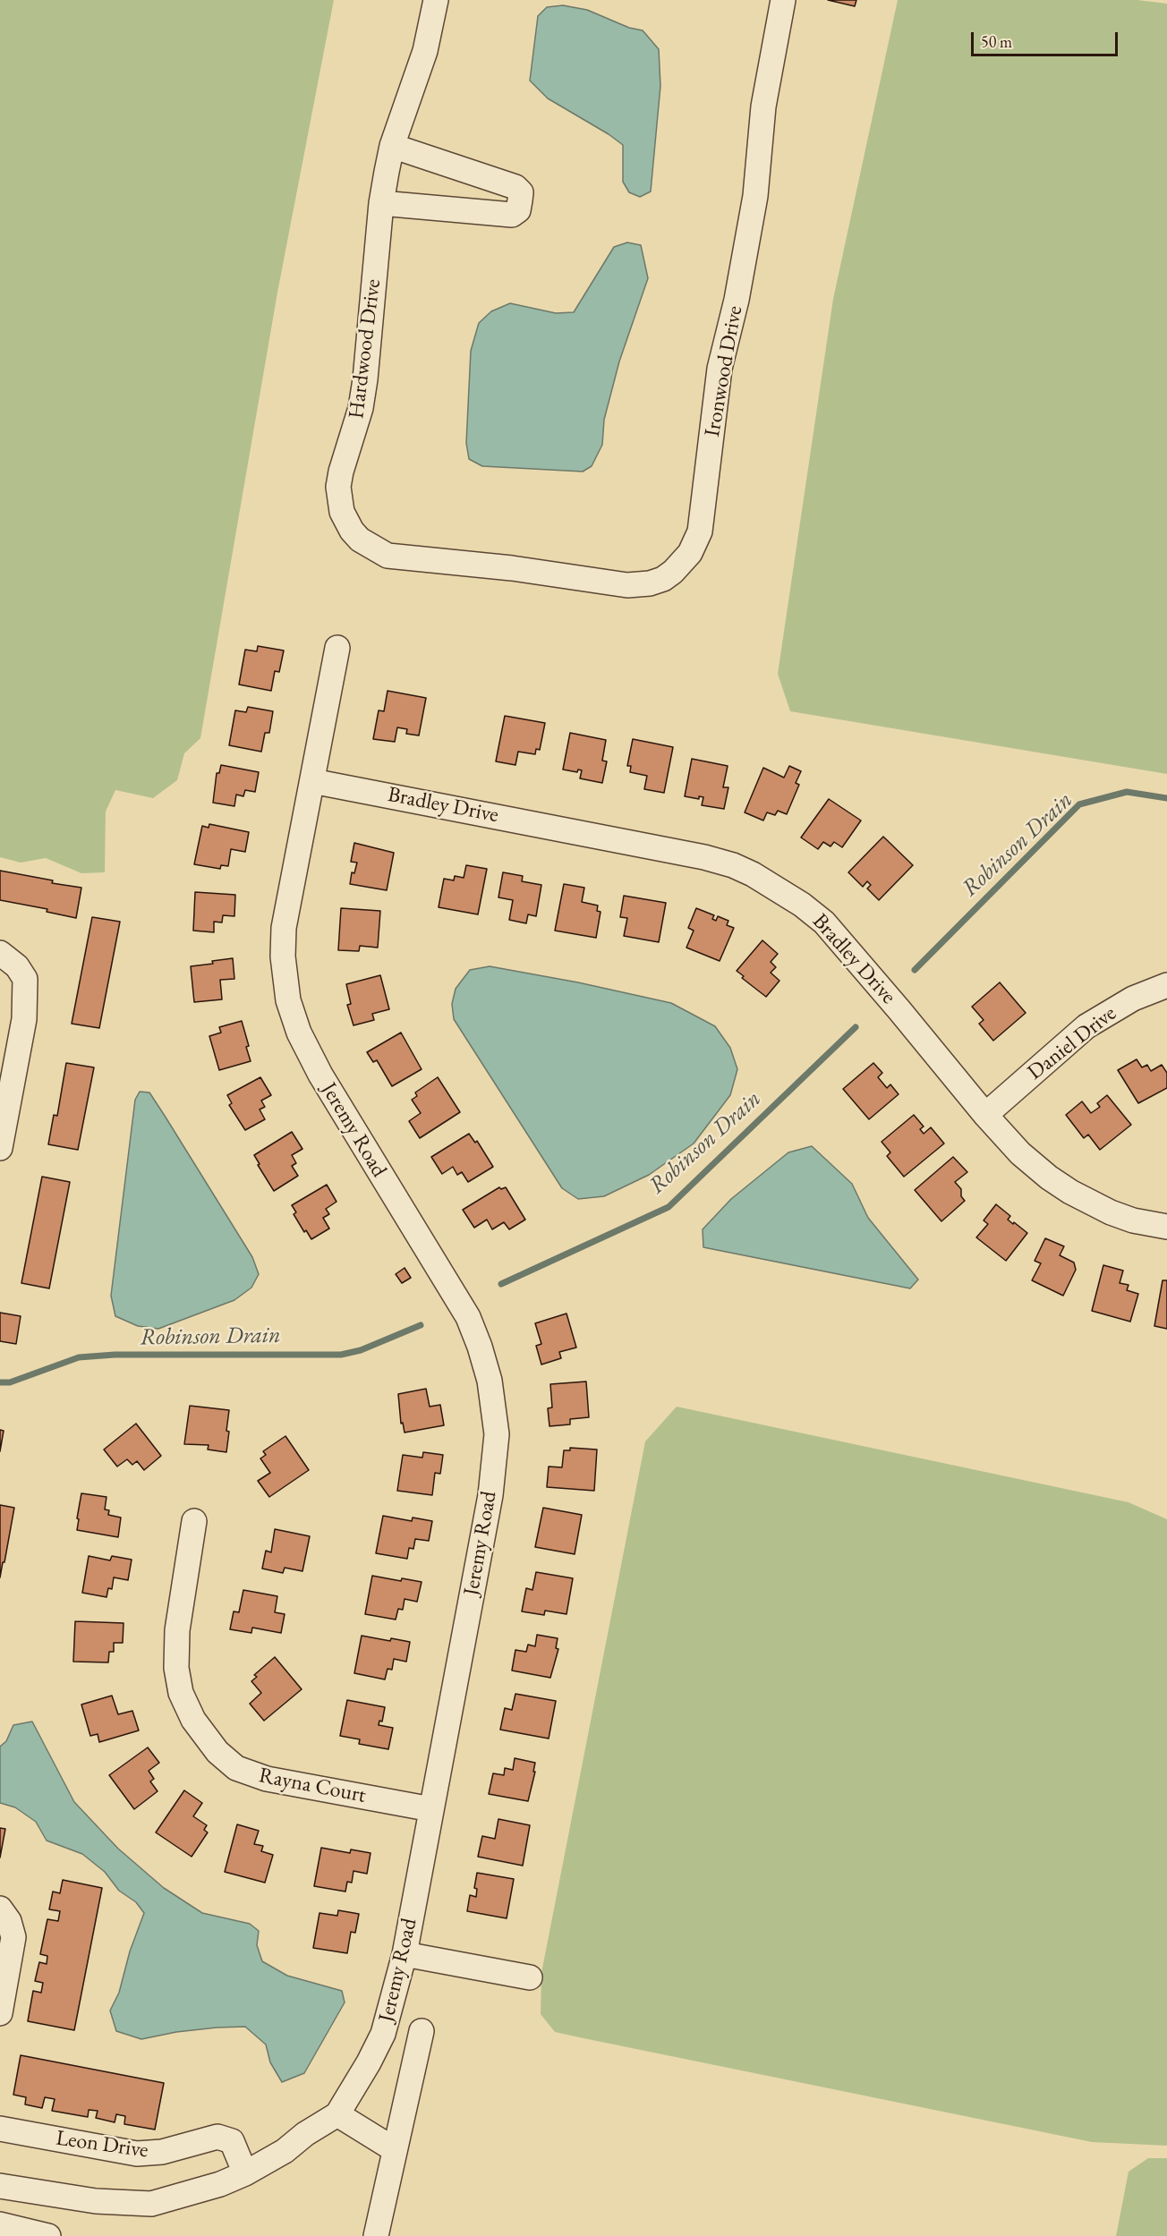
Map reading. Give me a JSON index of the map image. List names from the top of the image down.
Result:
{
  "streets": {
    "street": [
      "Hardwood Drive",
      "Ironwood Drive",
      "Bradley Drive",
      "Daniel Drive",
      "Jeremy Road",
      "Rayna Court",
      "Leon Drive"
    ]
  },
  "crossings": [
    ["Hardwood Drive", "Ironwood Drive"],
    ["Bradley Drive", "Daniel Drive"],
    ["Bradley Drive", "Jeremy Road"],
    ["Jeremy Road", "Rayna Court"],
    ["Jeremy Road", "Leon Drive"]
  ],
  "water": ["Robinson Drain"],
  "scale_bar": "50 m"
}
